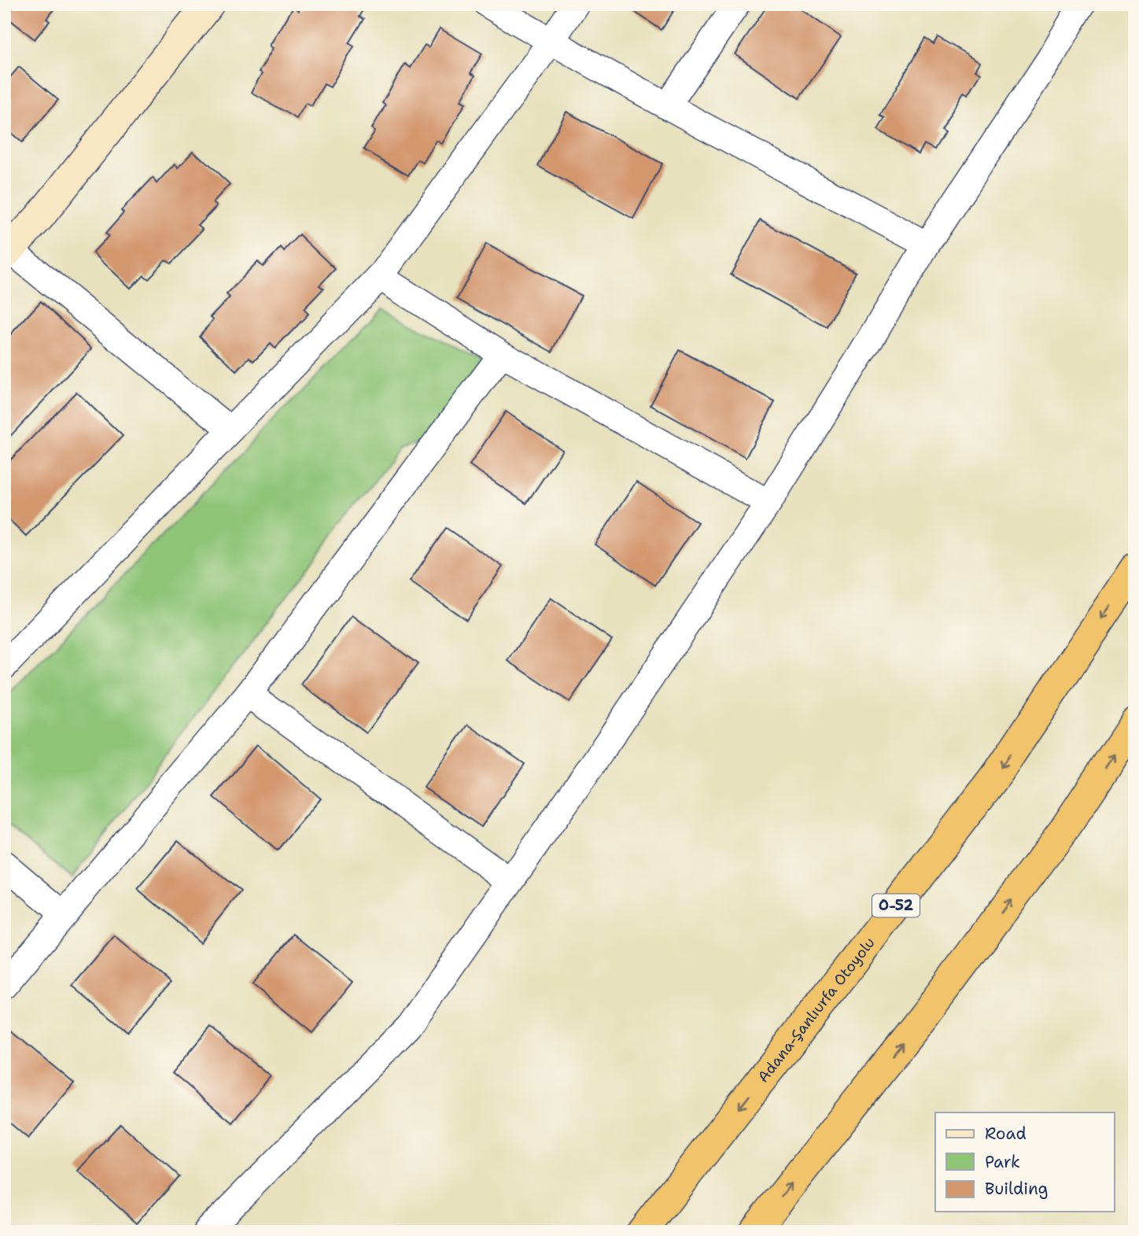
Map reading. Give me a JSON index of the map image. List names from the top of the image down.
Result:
{
  "streets": {
    "highway": ["O-52", "Adana-Şanlıurfa Otoyolu"]
  },
  "legend": ["Road", "Park", "Building"]
}
